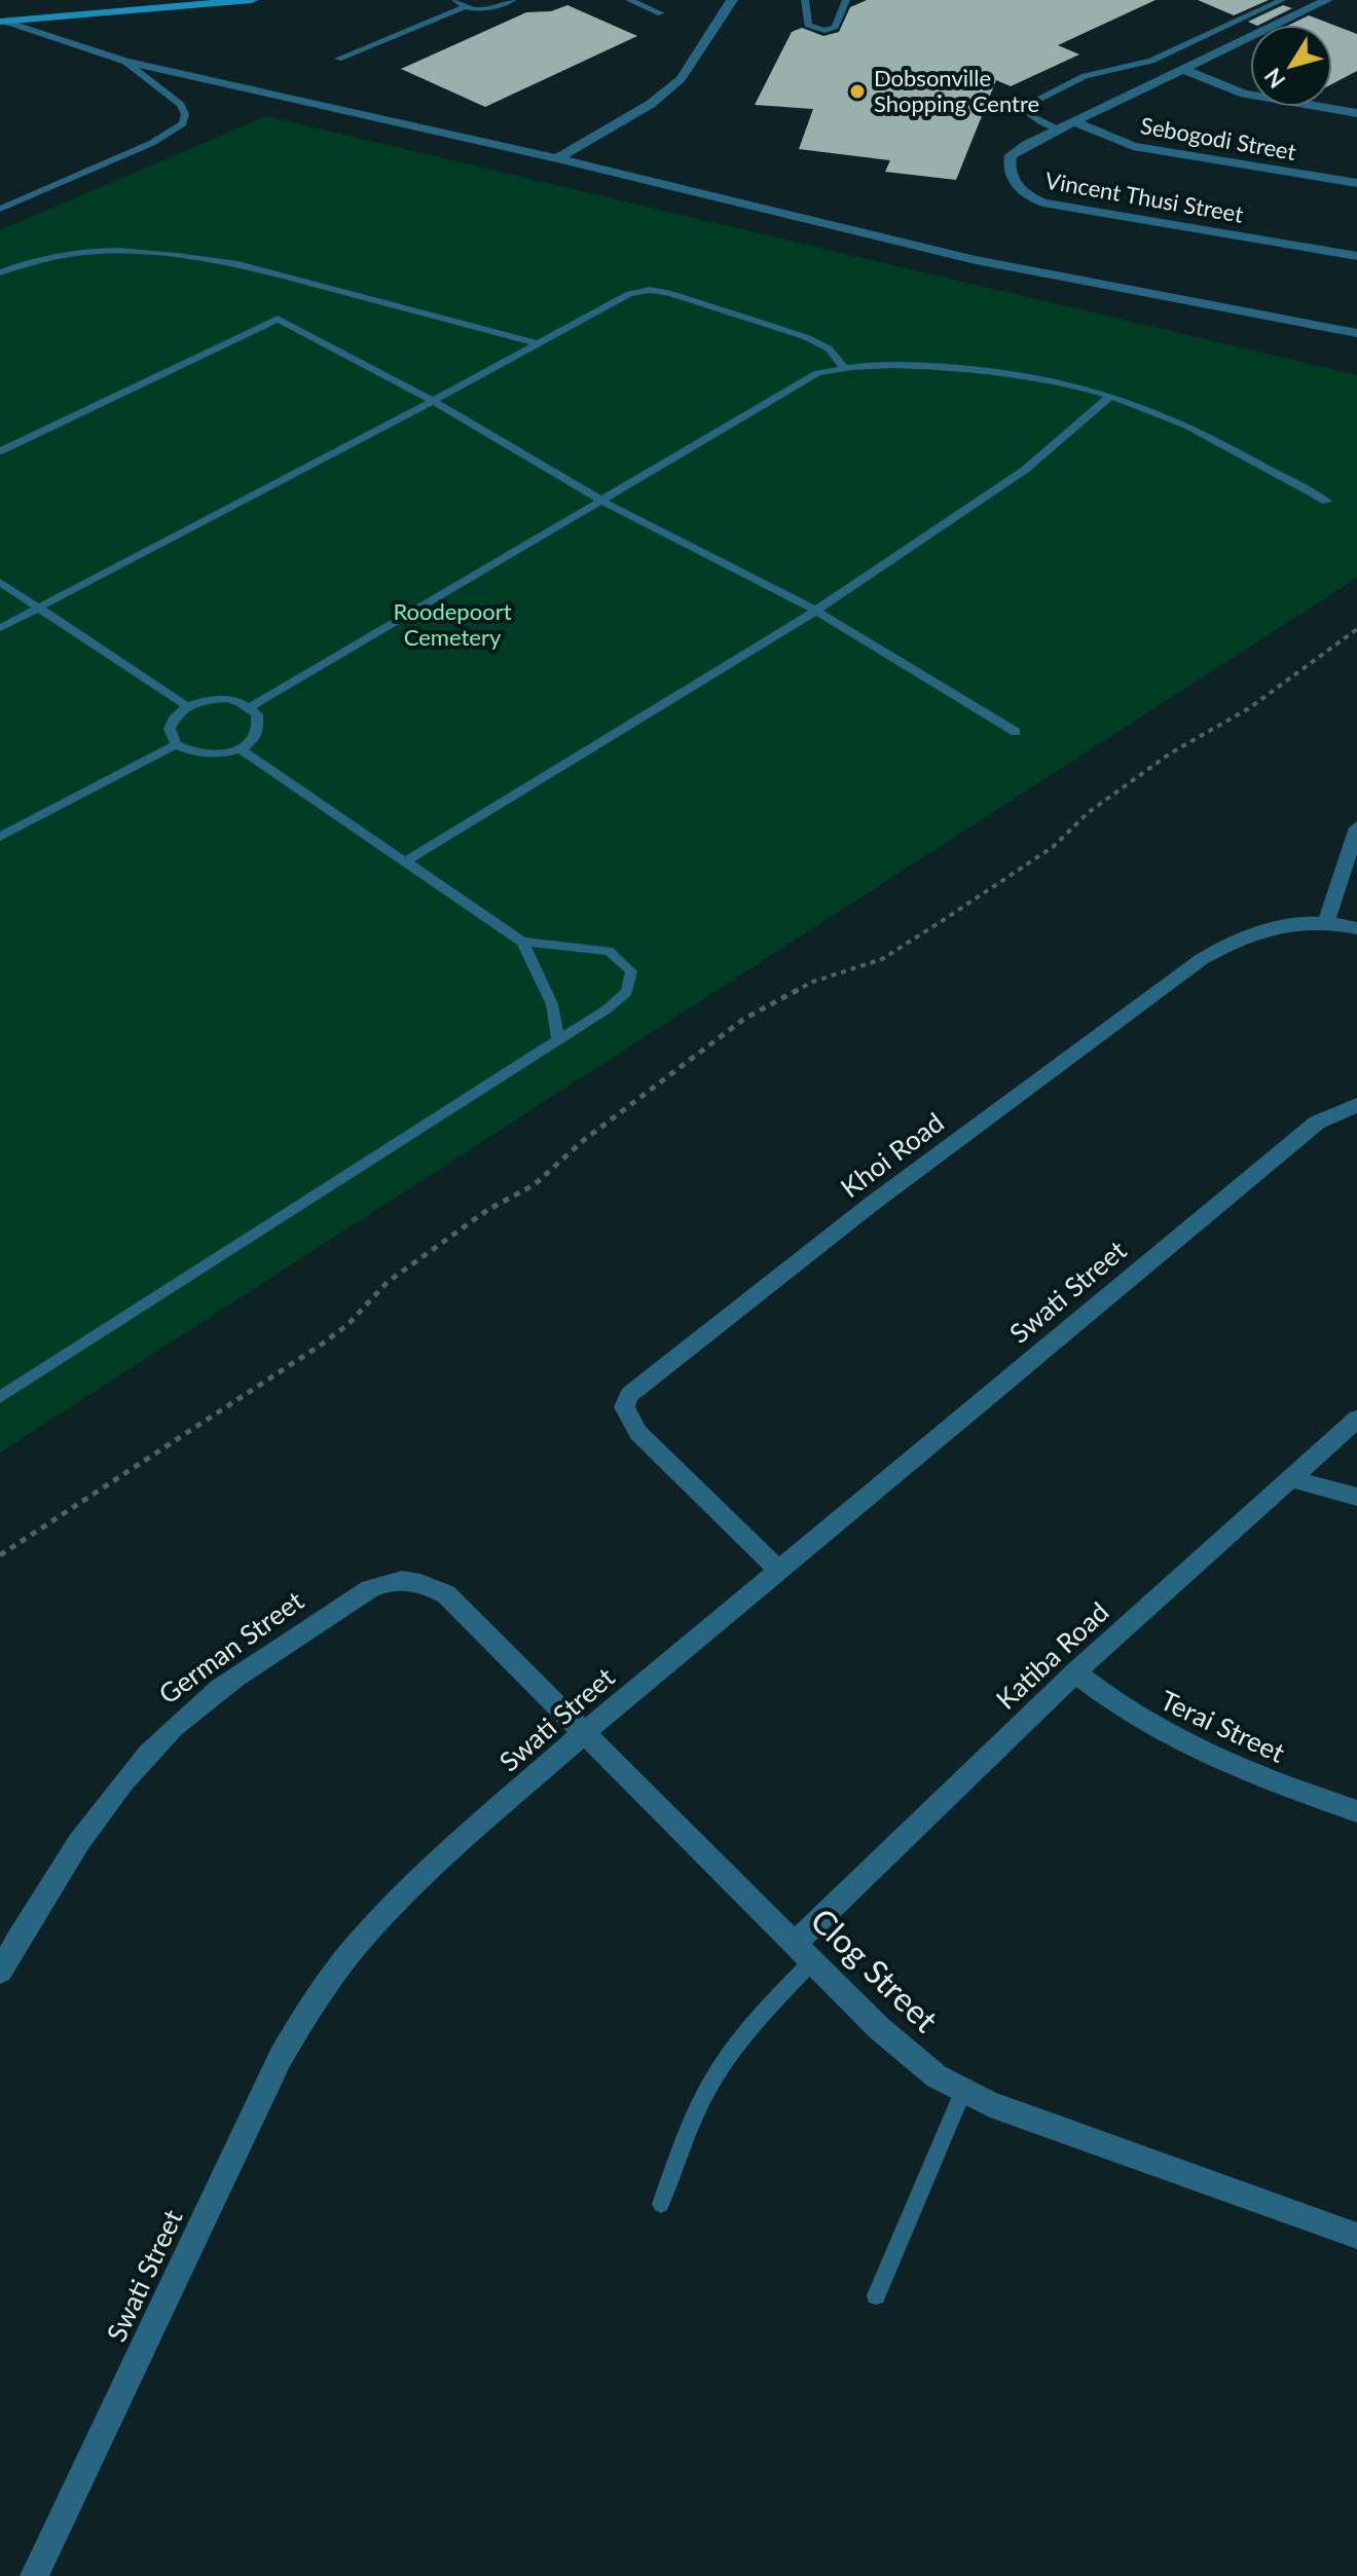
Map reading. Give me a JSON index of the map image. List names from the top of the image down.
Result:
{
  "streets": {
    "street": [
      "Sebogodi Street",
      "Vincent Thusi Street",
      "Khoi Road",
      "Swati Street",
      "German Street",
      "Katiba Road",
      "Terai Street",
      "Clog Street"
    ]
  },
  "crossings": [
    ["Sebogodi Street", "Vincent Thusi Street"],
    ["Khoi Road", "Swati Street"],
    ["Swati Street", "Clog Street"],
    ["German Street", "Clog Street"],
    ["Katiba Road", "Terai Street"],
    ["Katiba Road", "Clog Street"]
  ],
  "parks": ["Roodepoort Cemetery"],
  "places": ["Dobsonville Shopping Centre"],
  "north": "bottom left"
}
